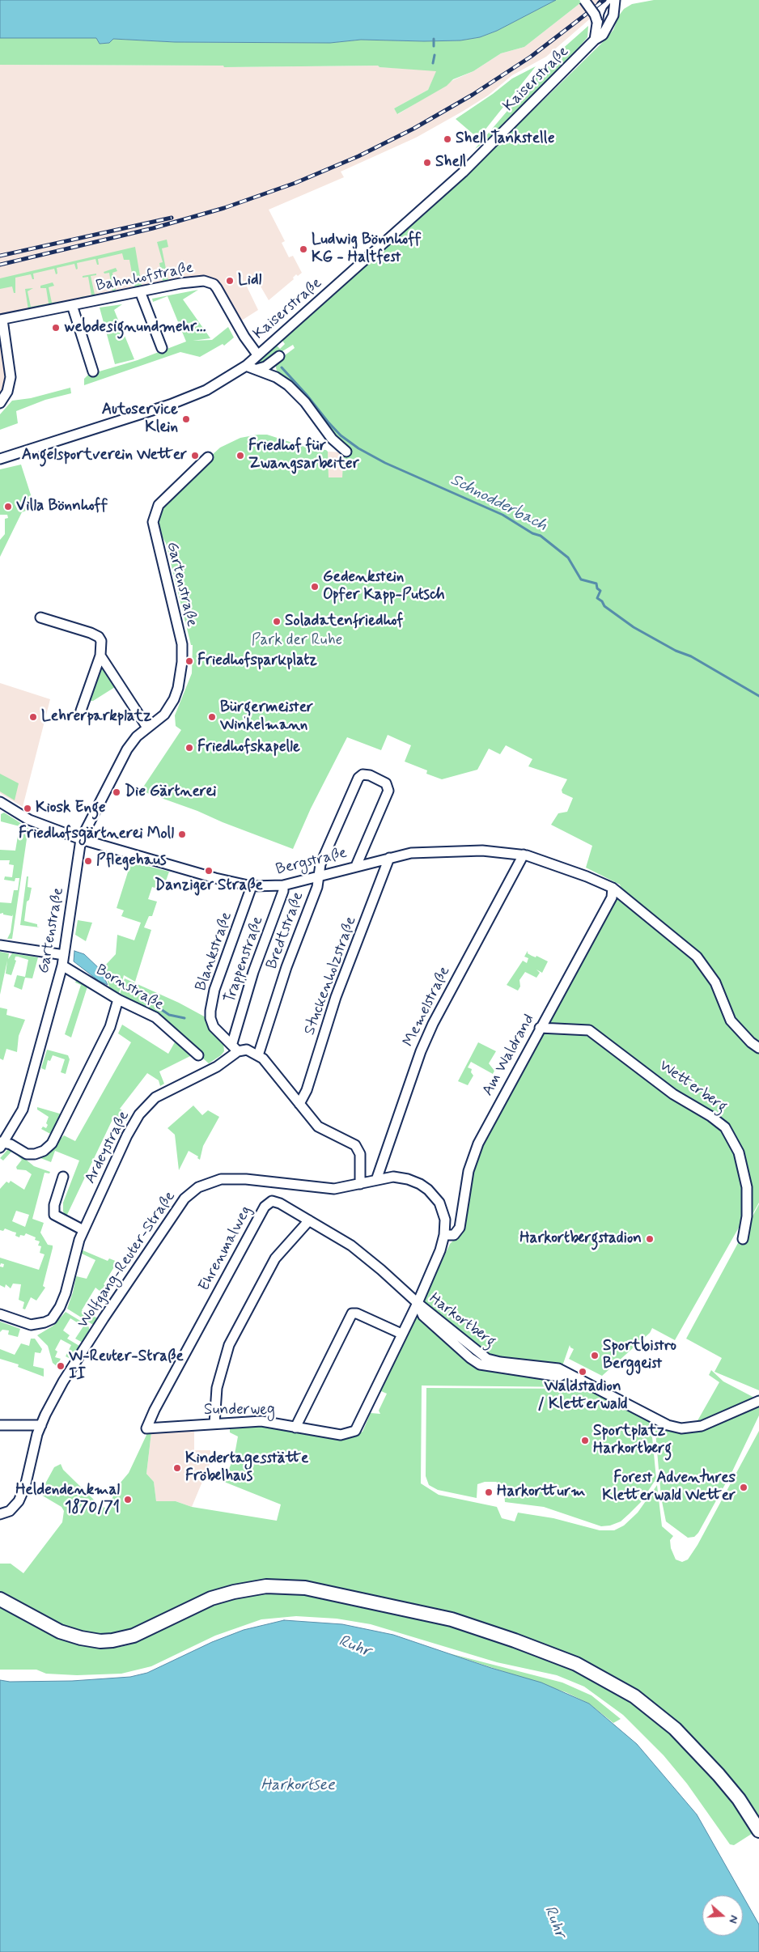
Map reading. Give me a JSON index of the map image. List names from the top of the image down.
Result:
{
  "streets": {
    "street": [
      "Kaiserstraße",
      "Bahnhofstraße",
      "Gartenstraße",
      "Bergstraße",
      "Bredtstraße",
      "Blankstraße",
      "Trappenstraße",
      "Stuckenholzstraße",
      "Bornstraße",
      "Memelstraße",
      "Am Waldrand",
      "Wetterberg",
      "Ardeystraße",
      "Ehrenmalweg",
      "Wolfgang-Reuter-Straße",
      "Harkortberg",
      "Sunderweg"
    ]
  },
  "crossings": [
    ["Kaiserstraße", "Bahnhofstraße"],
    ["Gartenstraße", "Bergstraße"],
    ["Gartenstraße", "Bornstraße"],
    ["Bergstraße", "Bredtstraße"],
    ["Bergstraße", "Blankstraße"],
    ["Bergstraße", "Trappenstraße"],
    ["Bergstraße", "Stuckenholzstraße"],
    ["Bergstraße", "Memelstraße"],
    ["Bergstraße", "Am Waldrand"],
    ["Blankstraße", "Trappenstraße"],
    ["Blankstraße", "Ardeystraße"],
    ["Trappenstraße", "Ardeystraße"],
    ["Memelstraße", "Wolfgang-Reuter-Straße"],
    ["Am Waldrand", "Wetterberg"],
    ["Am Waldrand", "Wolfgang-Reuter-Straße"],
    ["Ehrenmalweg", "Wolfgang-Reuter-Straße"],
    ["Ehrenmalweg", "Harkortberg"],
    ["Ehrenmalweg", "Sunderweg"],
    ["Wolfgang-Reuter-Straße", "Harkortberg"],
    ["Wolfgang-Reuter-Straße", "Sunderweg"]
  ],
  "water": ["Schnodderbach", "Ruhr", "Harkortsee"],
  "parks": ["Park der Ruhe"],
  "places": [
    "Shell Tankstelle",
    "Shell",
    "Ludwig Bönnhoff KG - Haltfest",
    "Lidl",
    "webdesignundmehr...",
    "Autoservice Klein",
    "Angelsportverein Wetter",
    "Friedhof für Zwangsarbeiter",
    "Villa Bönnhoff",
    "Gedenkstein Opfer Kapp-Putsch",
    "Soladatenfriedhof",
    "Friedhofsparkplatz",
    "Lehrerparkplatz",
    "Bürgermeister Winkelmann",
    "Friedhofskapelle",
    "Die Gärtnerei",
    "Kiosk Enge",
    "Friedhofsgärtnerei Moll",
    "Pflegehaus",
    "Danziger Straße",
    "Harkortbergstadion",
    "Sportbistro Berggeist",
    "W-Reuter-Straße II",
    "Waldstadion / Kletterwald",
    "Sportplatz Harkortberg",
    "Kindertagesstätte Fröbelhaus",
    "Forest Adventures Kletterwald Wetter",
    "Harkortturm",
    "Heldendenkmal 1870/71"
  ],
  "north": "right"
}
